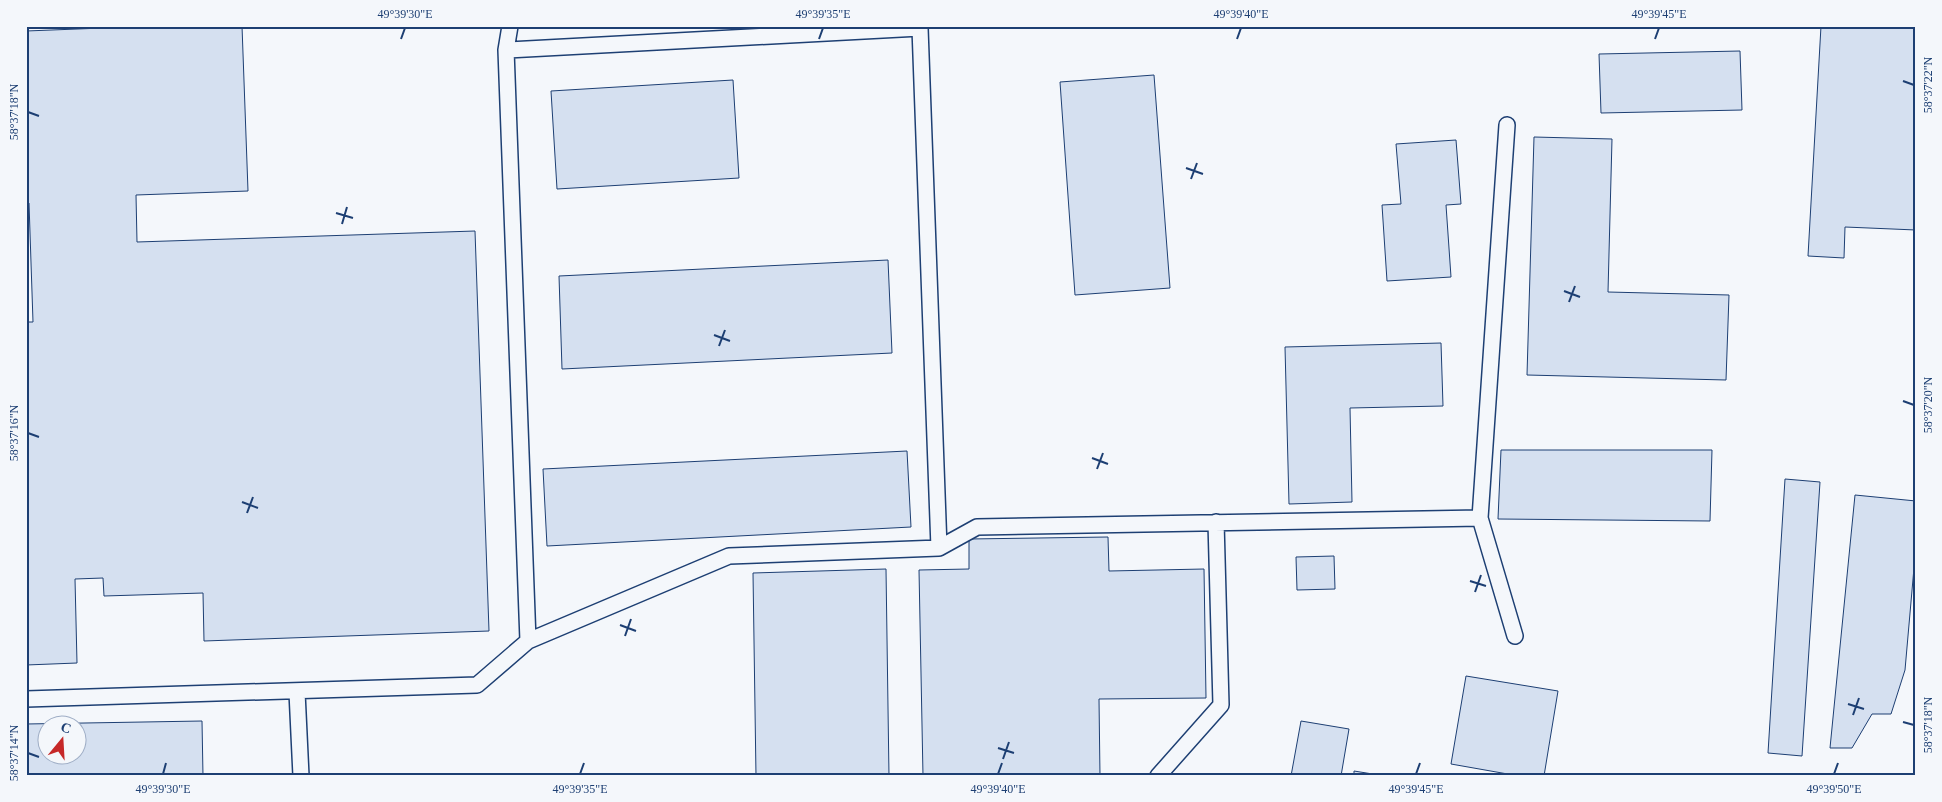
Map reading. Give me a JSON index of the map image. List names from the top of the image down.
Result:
{
  "north": "top",
  "coordinates": [
    "49°39'30\"E",
    "49°39'35\"E",
    "49°39'40\"E",
    "49°39'45\"E",
    "58°37'22\"N",
    "58°37'18\"N",
    "58°37'20\"N",
    "58°37'16\"N",
    "58°37'14\"N",
    "49°39'50\"E"
  ]
}
